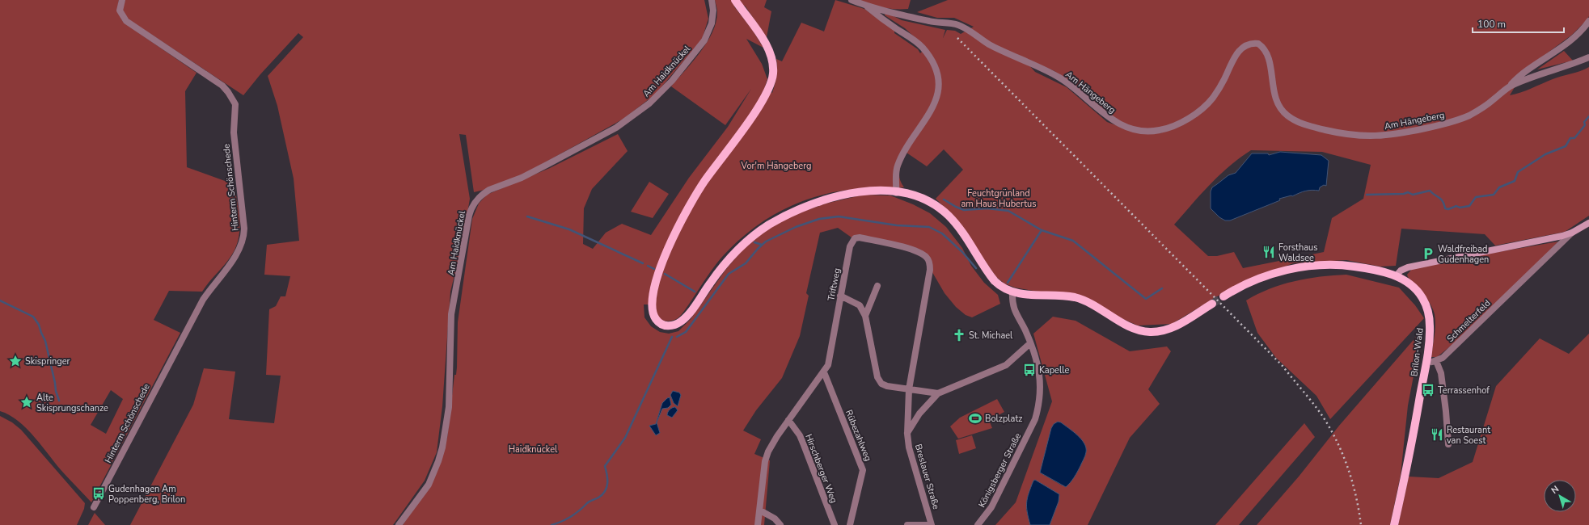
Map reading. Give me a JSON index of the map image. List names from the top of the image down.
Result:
{
  "streets": {
    "main road": ["Schmelterfeld", "Brilon-Wald"],
    "street": [
      "Am Haidknückel",
      "Am Hängeberg",
      "Hinterm Schönschede",
      "Triftweg",
      "Rübezahlweg",
      "Hirschberger Weg",
      "Königsberger Straße",
      "Breslauer Straße"
    ]
  },
  "crossings": [
    ["Triftweg", "Rübezahlweg"],
    ["Triftweg", "Hirschberger Weg"],
    ["Triftweg", "Breslauer Straße"],
    ["Schmelterfeld", "Brilon-Wald"]
  ],
  "parks": ["Vor'm Hängeberg", "Feuchtgrünland am Haus Hubertus", "Haidknückel"],
  "places": {
    "restaurant": ["Forsthaus Waldsee", "Restaurant van Soest"],
    "parking": ["Waldfreibad Gudenhagen"],
    "church": ["St. Michael"],
    "place": ["Skispringer", "Alte Skisprungschanze"],
    "bus stop": ["Kapelle", "Terrassenhof", "Gudenhagen Am Poppenberg, Brilon"],
    "sports": ["Bolzplatz"]
  },
  "scale_bar": "100 m",
  "north": "top left"
}
